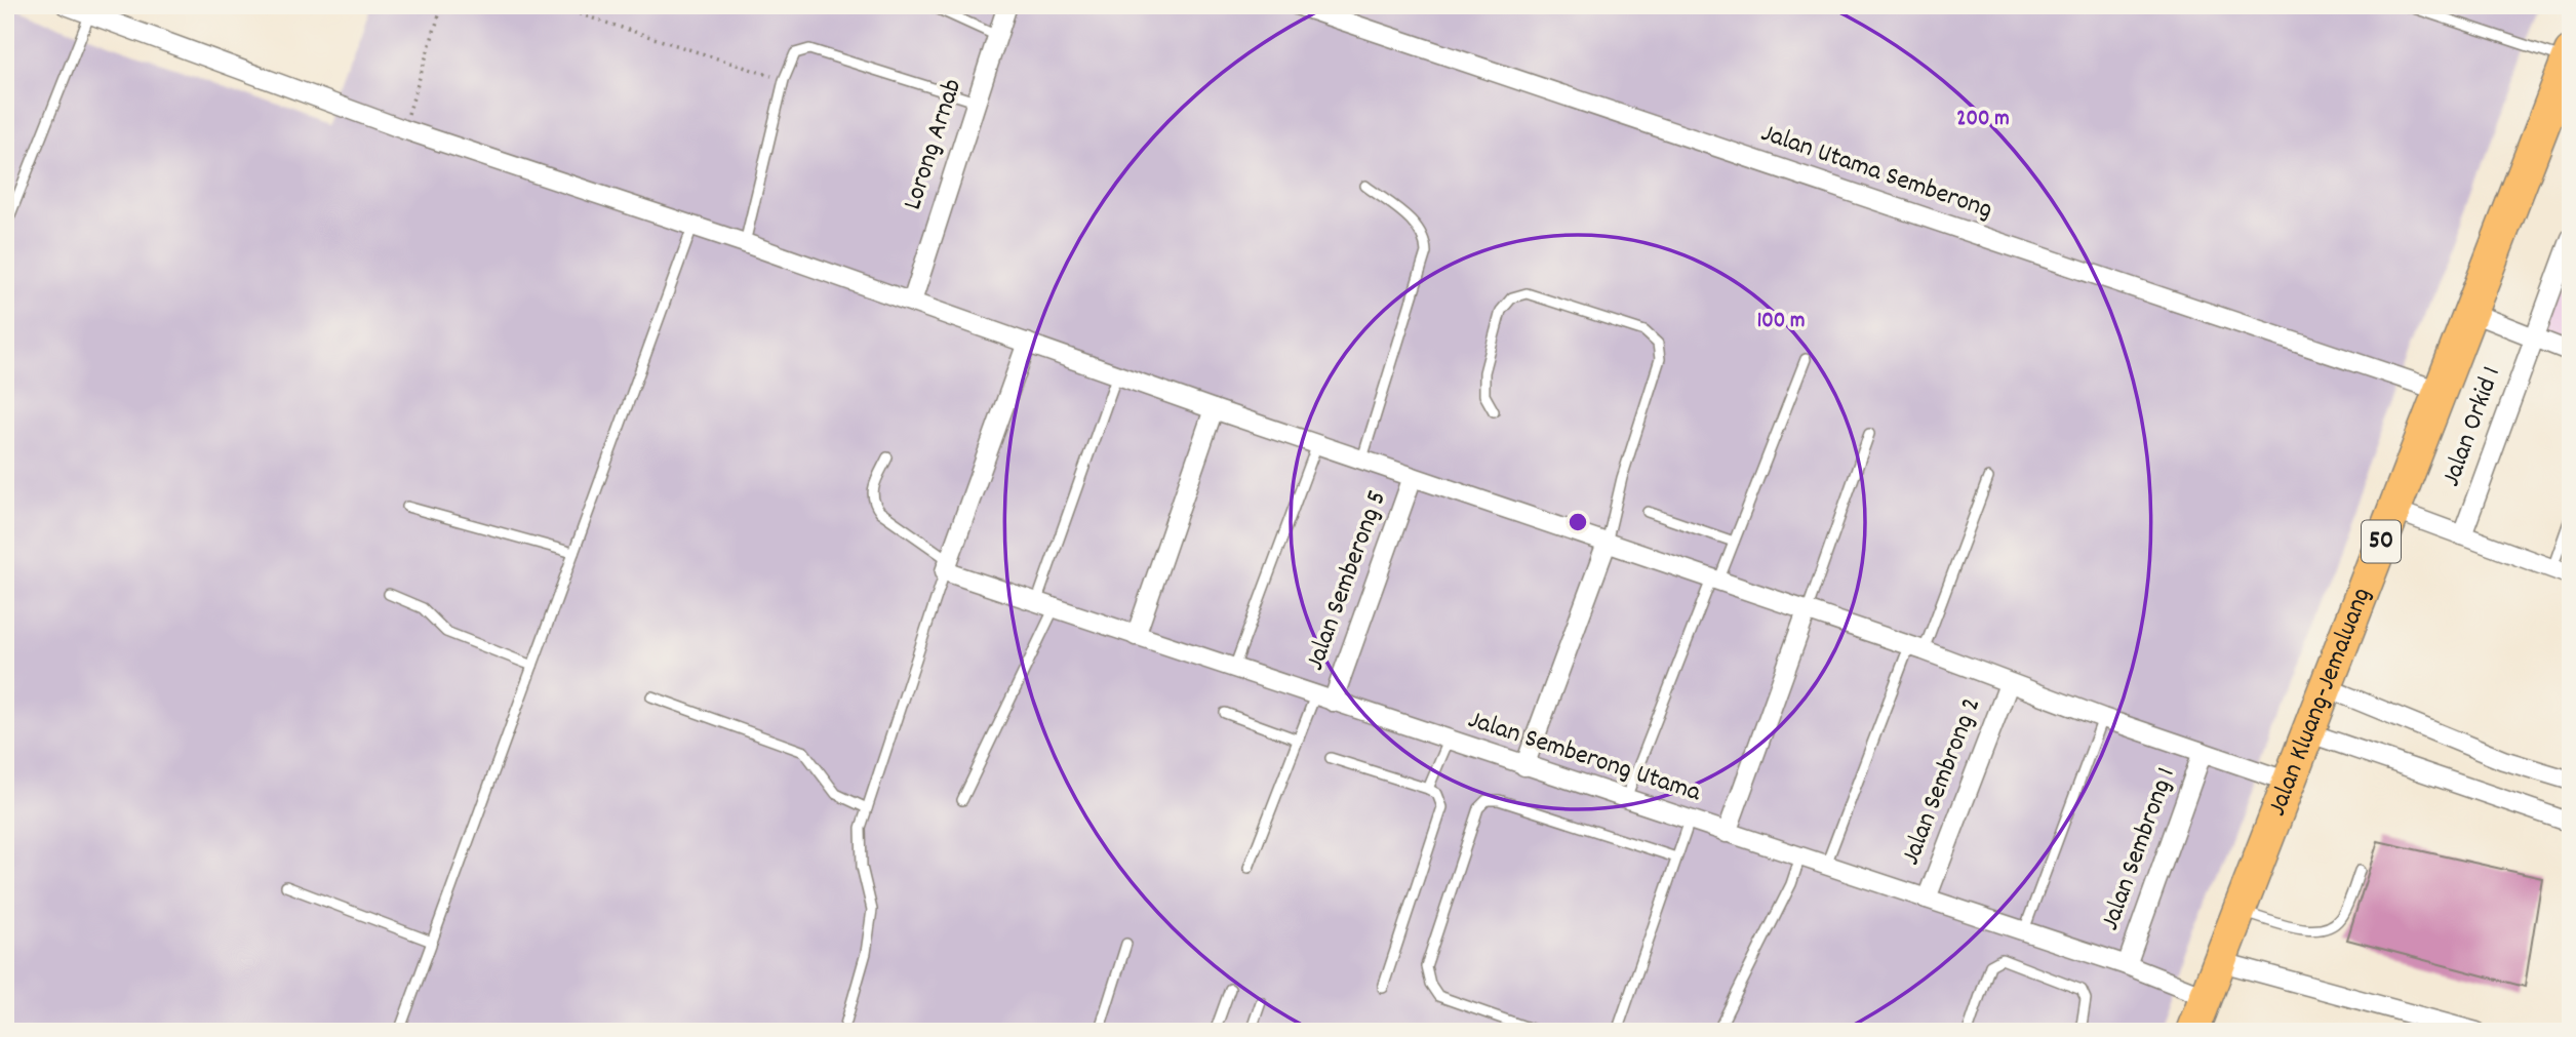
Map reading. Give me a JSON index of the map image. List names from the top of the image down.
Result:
{
  "streets": {
    "highway": ["50", "Jalan Kluang-Jemaluang"],
    "street": [
      "Lorong Arnab",
      "Jalan Utama Semberong",
      "Jalan Orkid 1",
      "Jalan Semberong 5",
      "Jalan Semberong Utama",
      "Jalan Sembrong 2",
      "Jalan Sembrong 1"
    ]
  },
  "crossings": [
    ["Jalan Utama Semberong", "Jalan Kluang-Jemaluang"],
    ["Jalan Semberong 5", "Jalan Semberong Utama"],
    ["Jalan Kluang-Jemaluang", "Jalan Semberong Utama"],
    ["Jalan Semberong Utama", "Jalan Sembrong 2"],
    ["Jalan Semberong Utama", "Jalan Sembrong 1"]
  ],
  "rings": ["200 m", "100 m"]
}
